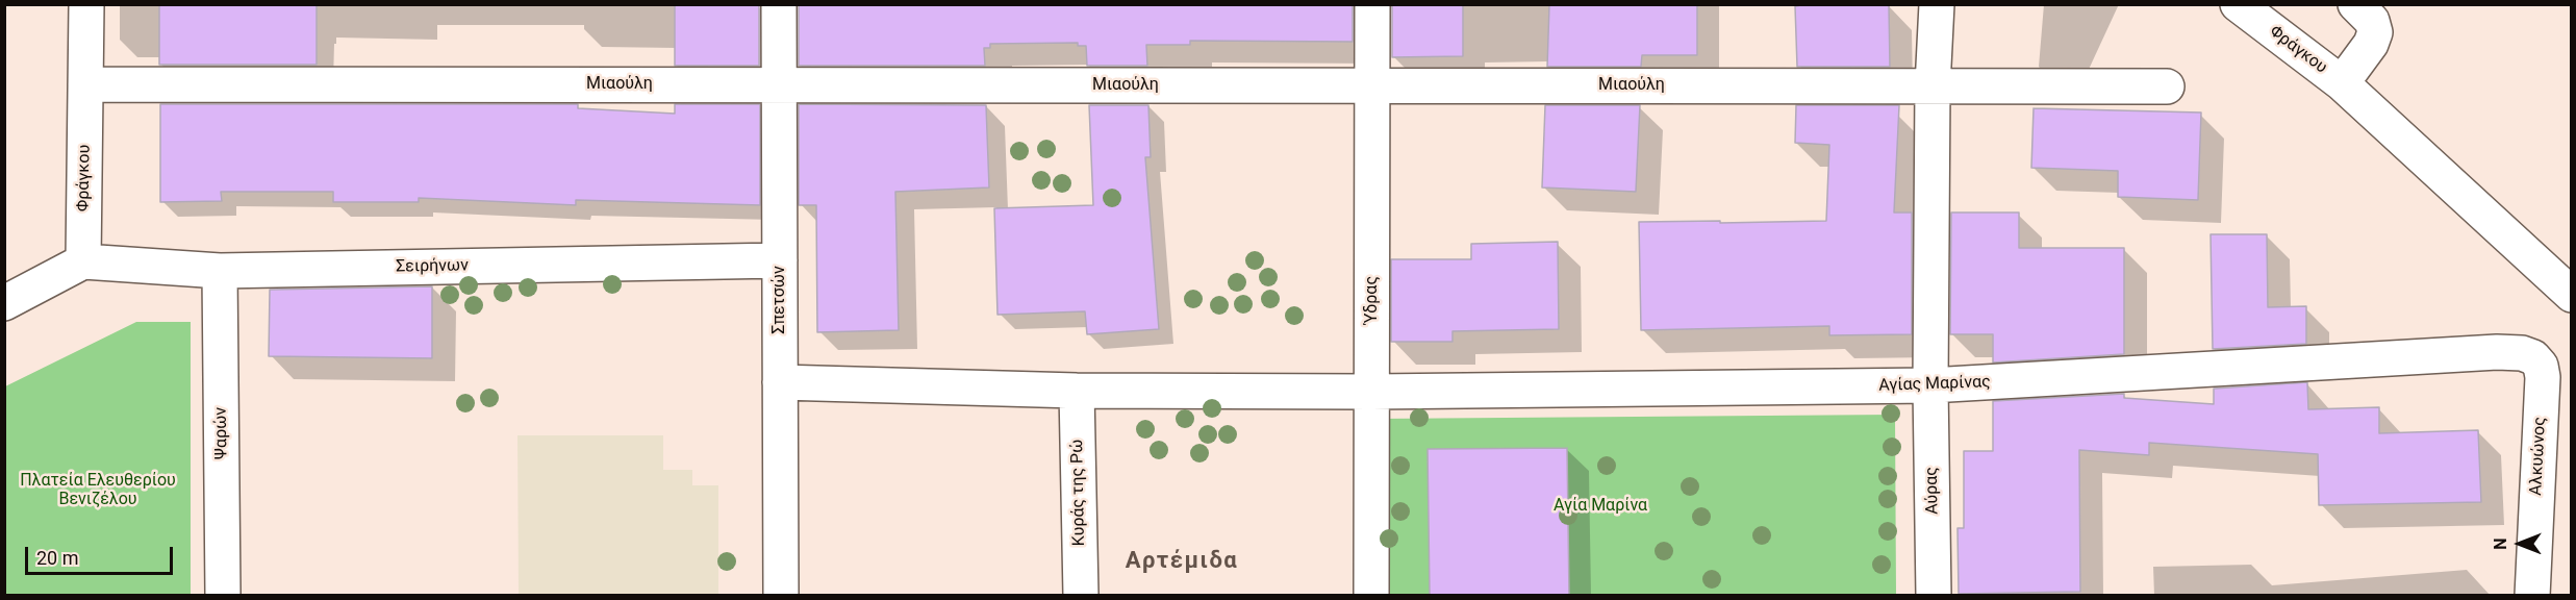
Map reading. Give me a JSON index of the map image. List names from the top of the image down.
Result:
{
  "streets": {
    "street": [
      "Φράγκου",
      "Μιαούλη",
      "Σειρήνων",
      "Σπετσών",
      "Ύδρας",
      "Αγίας Μαρίνας",
      "Ψαρών",
      "Αλκυώνος",
      "Αύρας",
      "Κυράς της Ρώ"
    ]
  },
  "crossings": [
    ["Φράγκου", "Μιαούλη"],
    ["Φράγκου", "Σειρήνων"],
    ["Μιαούλη", "Σπετσών"],
    ["Μιαούλη", "Ύδρας"],
    ["Μιαούλη", "Αύρας"],
    ["Σειρήνων", "Σπετσών"],
    ["Σειρήνων", "Ψαρών"],
    ["Σπετσών", "Αγίας Μαρίνας"],
    ["Ύδρας", "Αγίας Μαρίνας"],
    ["Αγίας Μαρίνας", "Αλκυώνος"],
    ["Αγίας Μαρίνας", "Αύρας"],
    ["Αγίας Μαρίνας", "Κυράς της Ρώ"]
  ],
  "districts": ["Αρτέμιδα"],
  "parks": ["Πλατεία Ελευθερίου Βενιζέλου", "Αγία Μαρίνα"],
  "scale_bar": "20 m",
  "north": "left"
}
